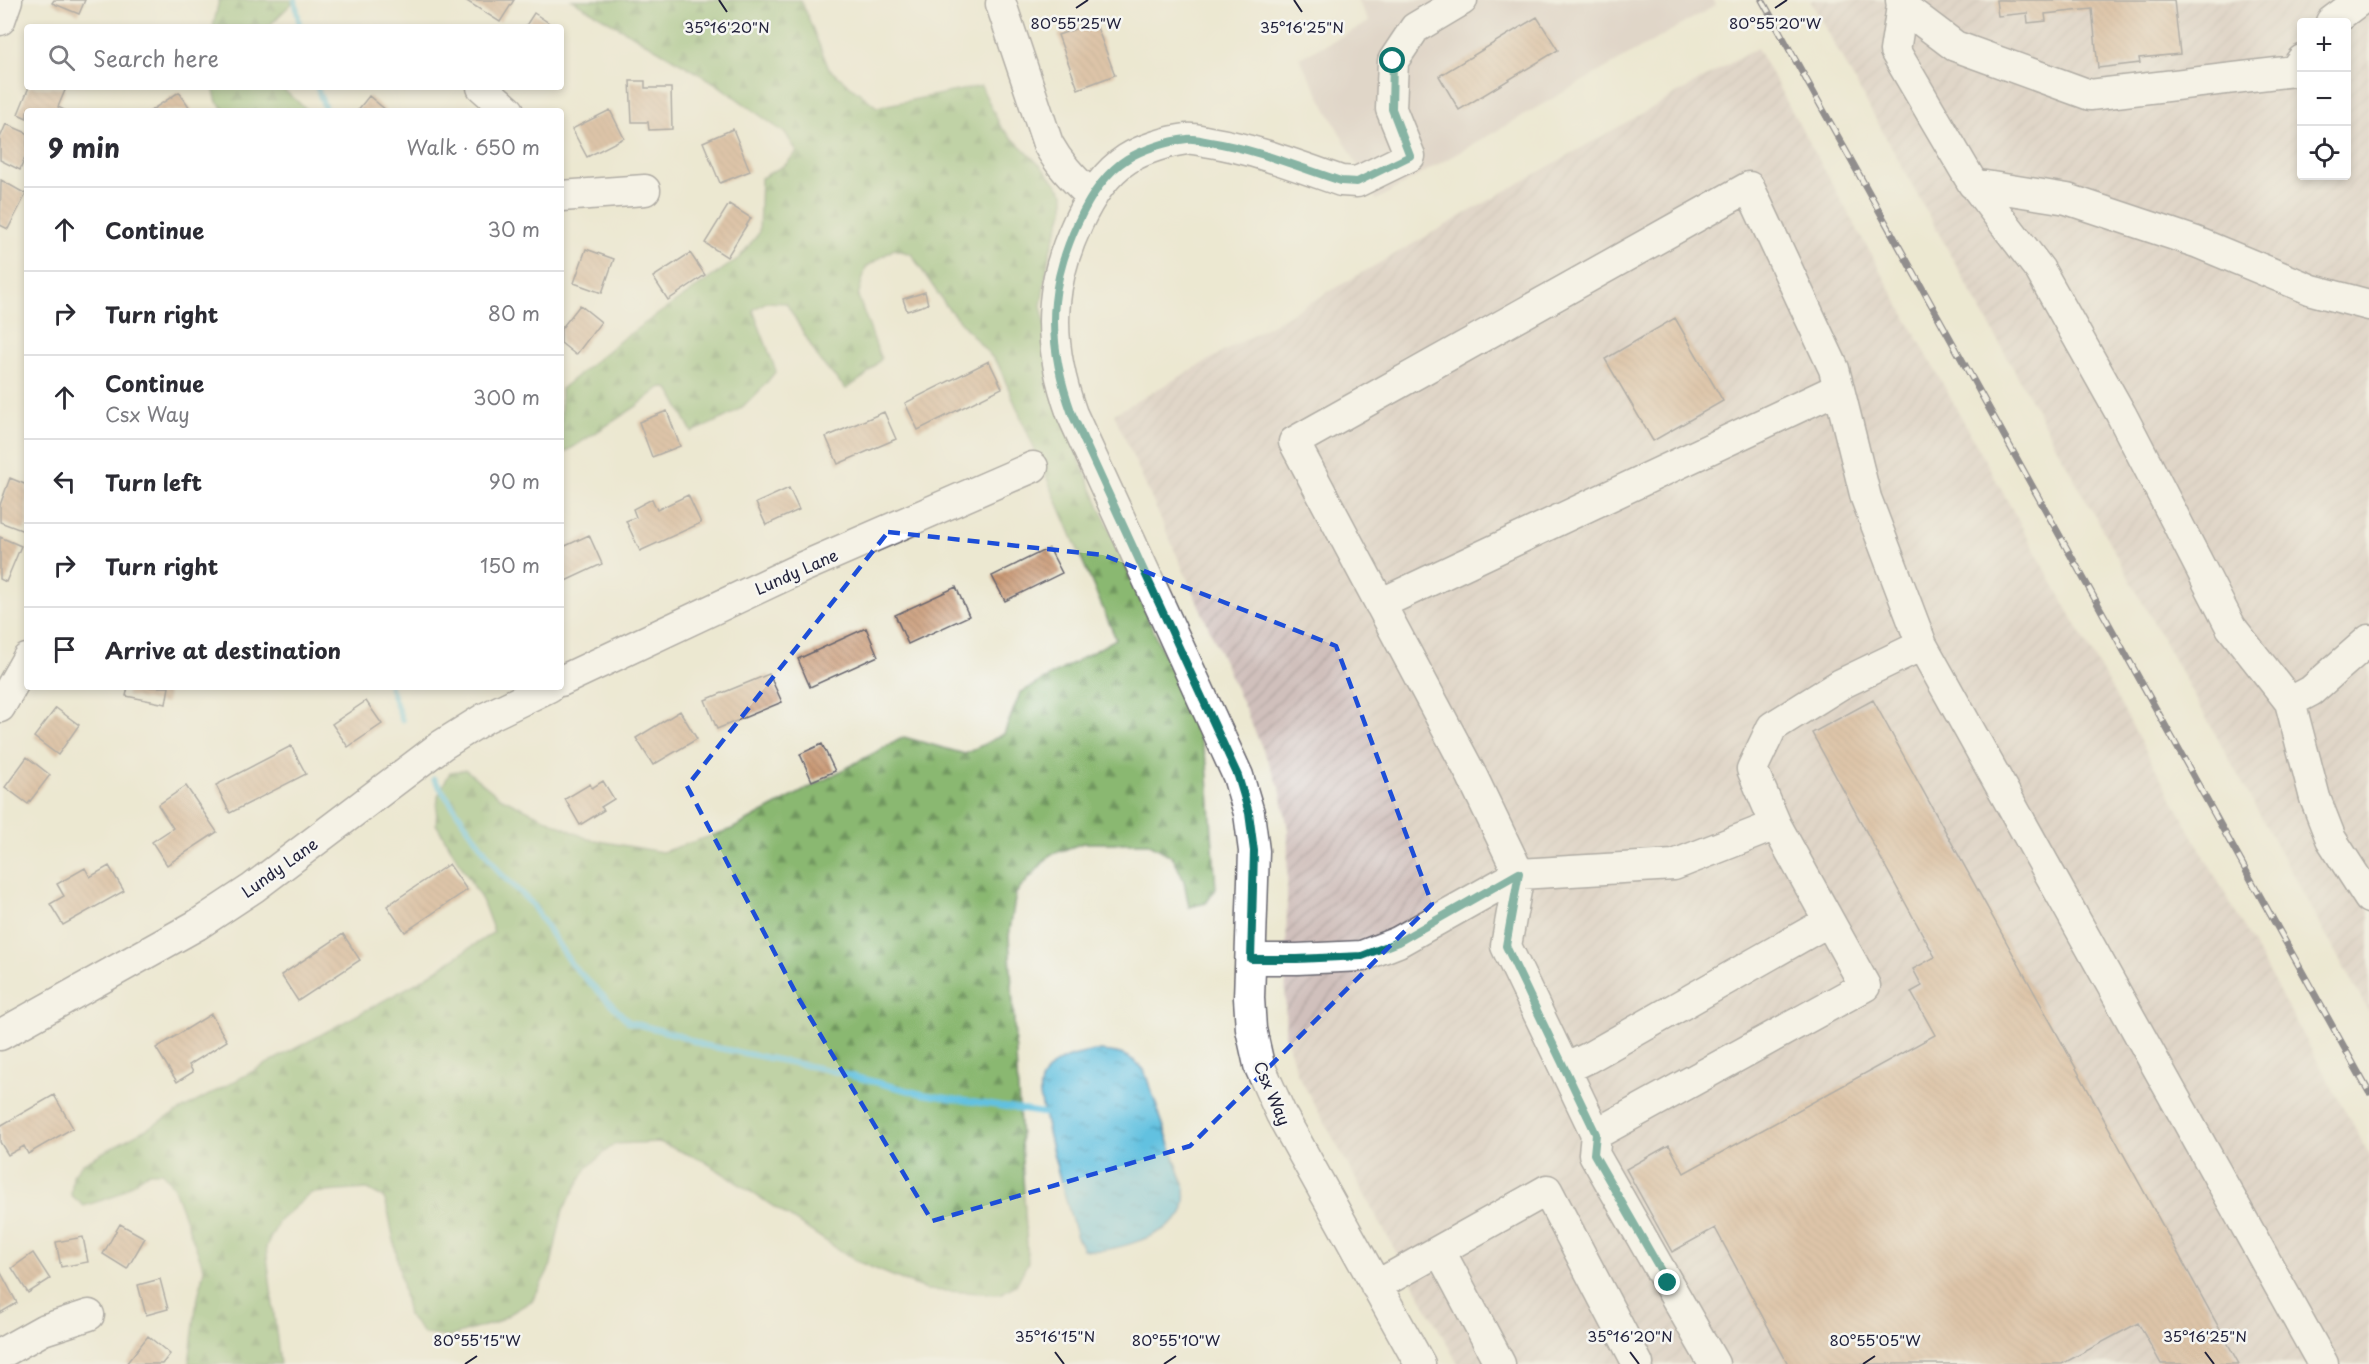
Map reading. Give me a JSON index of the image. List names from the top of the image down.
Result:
{
  "streets": {
    "street": ["Lundy Lane", "Csx Way"]
  },
  "page": {
    "map_buttons": ["+", "−"],
    "search": "Search here",
    "heading": ["9 min", "Walk · 650 m"],
    "list": [
      ["Continue", "30 m"],
      ["Turn right", "80 m"],
      ["Continue", "Csx Way", "300 m"],
      ["Turn left", "90 m"],
      ["Turn right", "150 m"],
      "Arrive at destination"
    ]
  },
  "coordinates": [
    "80°55'25\"W",
    "80°55'20\"W",
    "35°16'20\"N",
    "35°16'25\"N",
    "35°16'15\"N",
    "80°55'15\"W",
    "80°55'10\"W",
    "80°55'05\"W"
  ]
}
